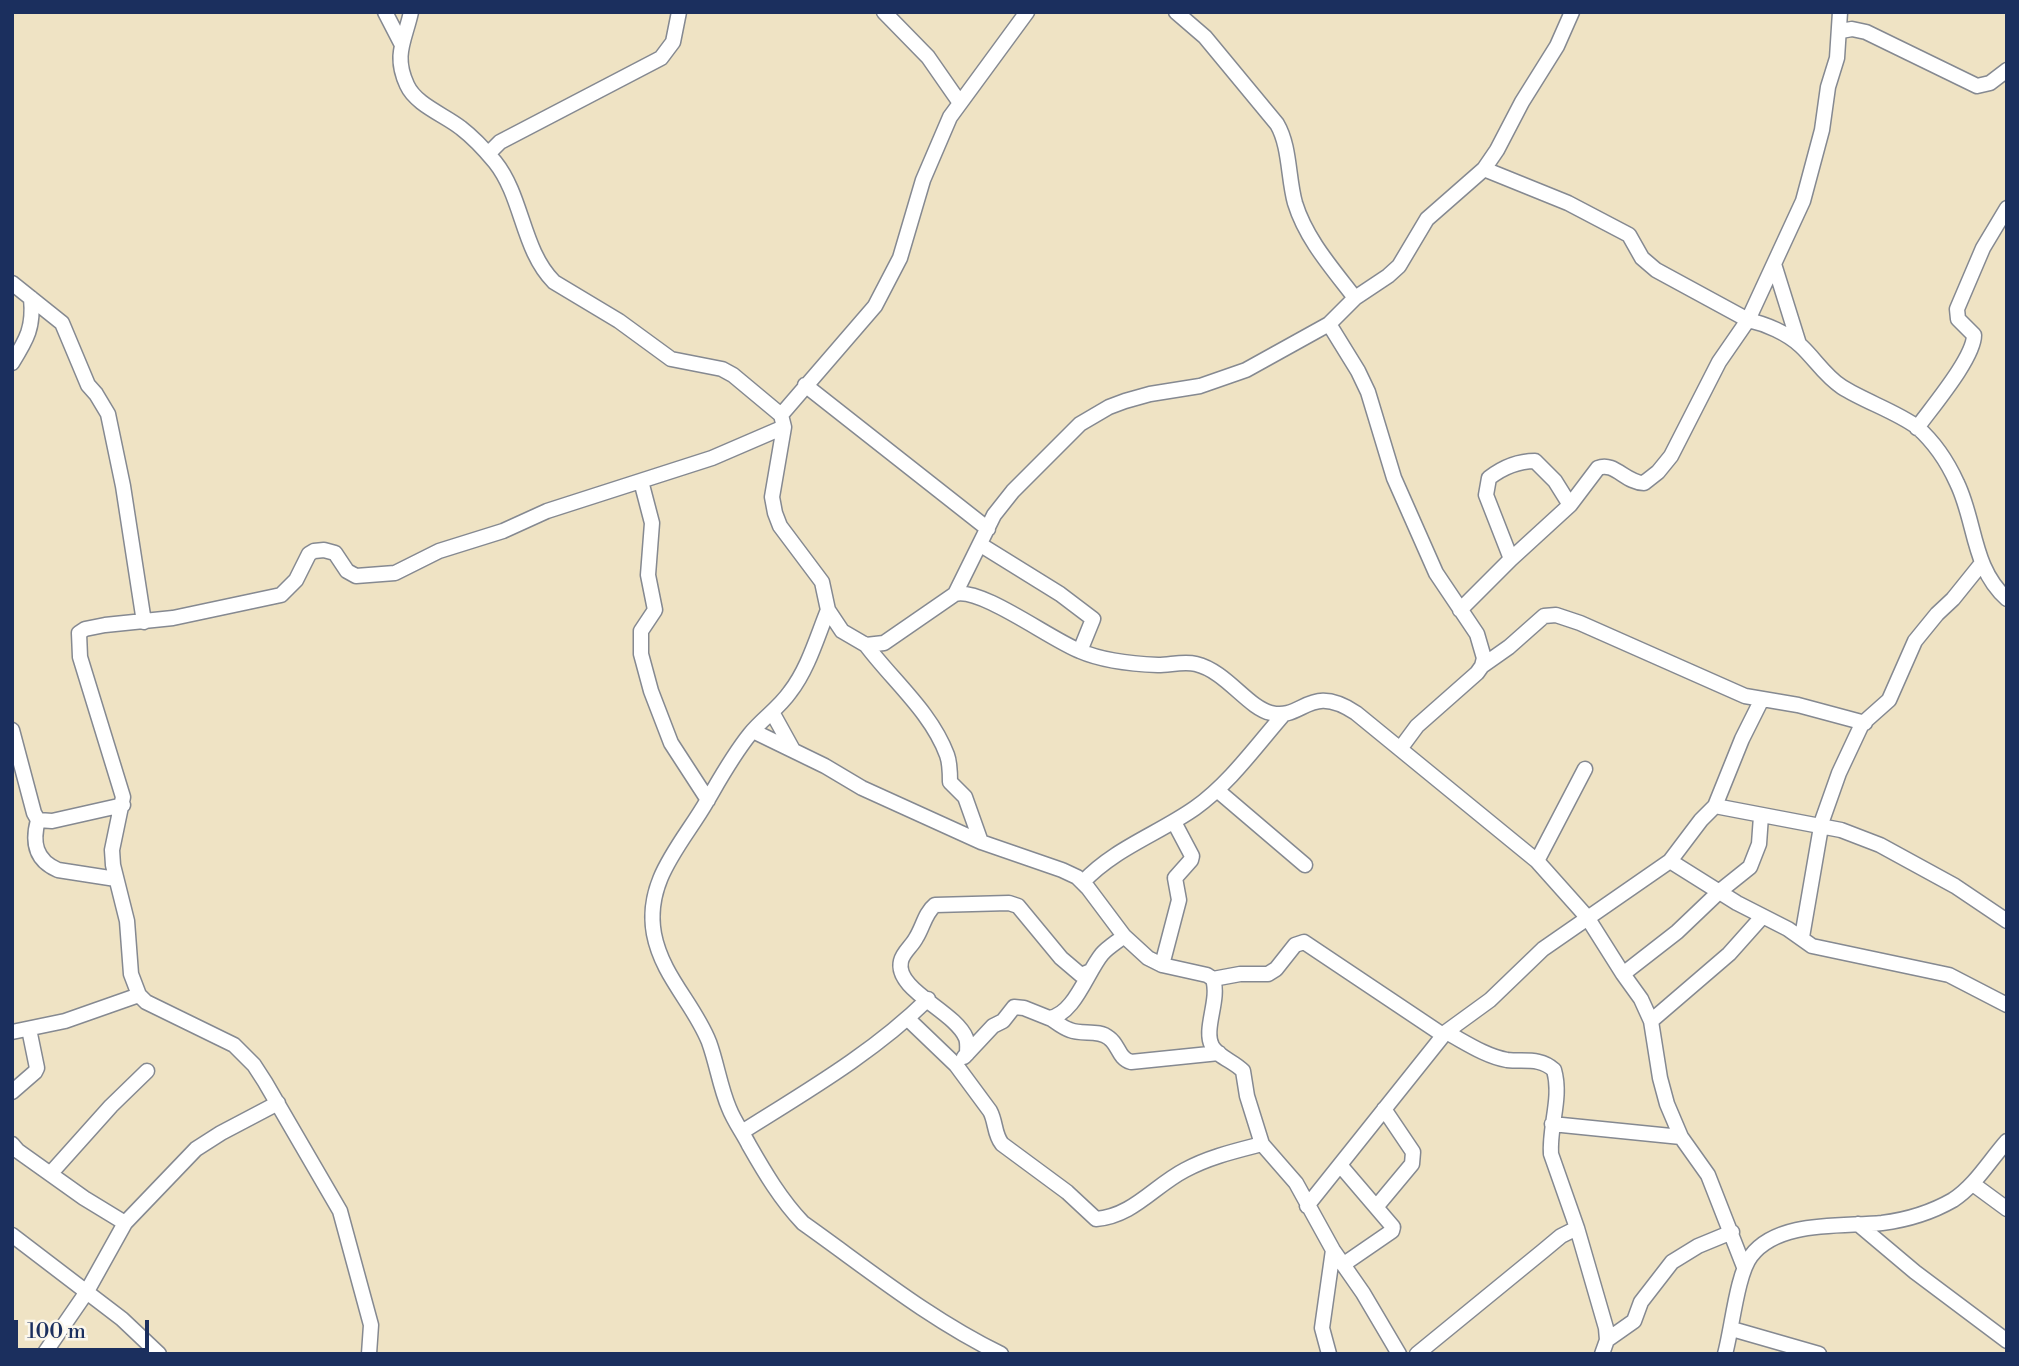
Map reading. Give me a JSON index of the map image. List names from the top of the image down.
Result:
{
  "scale_bar": "100 m"
}
